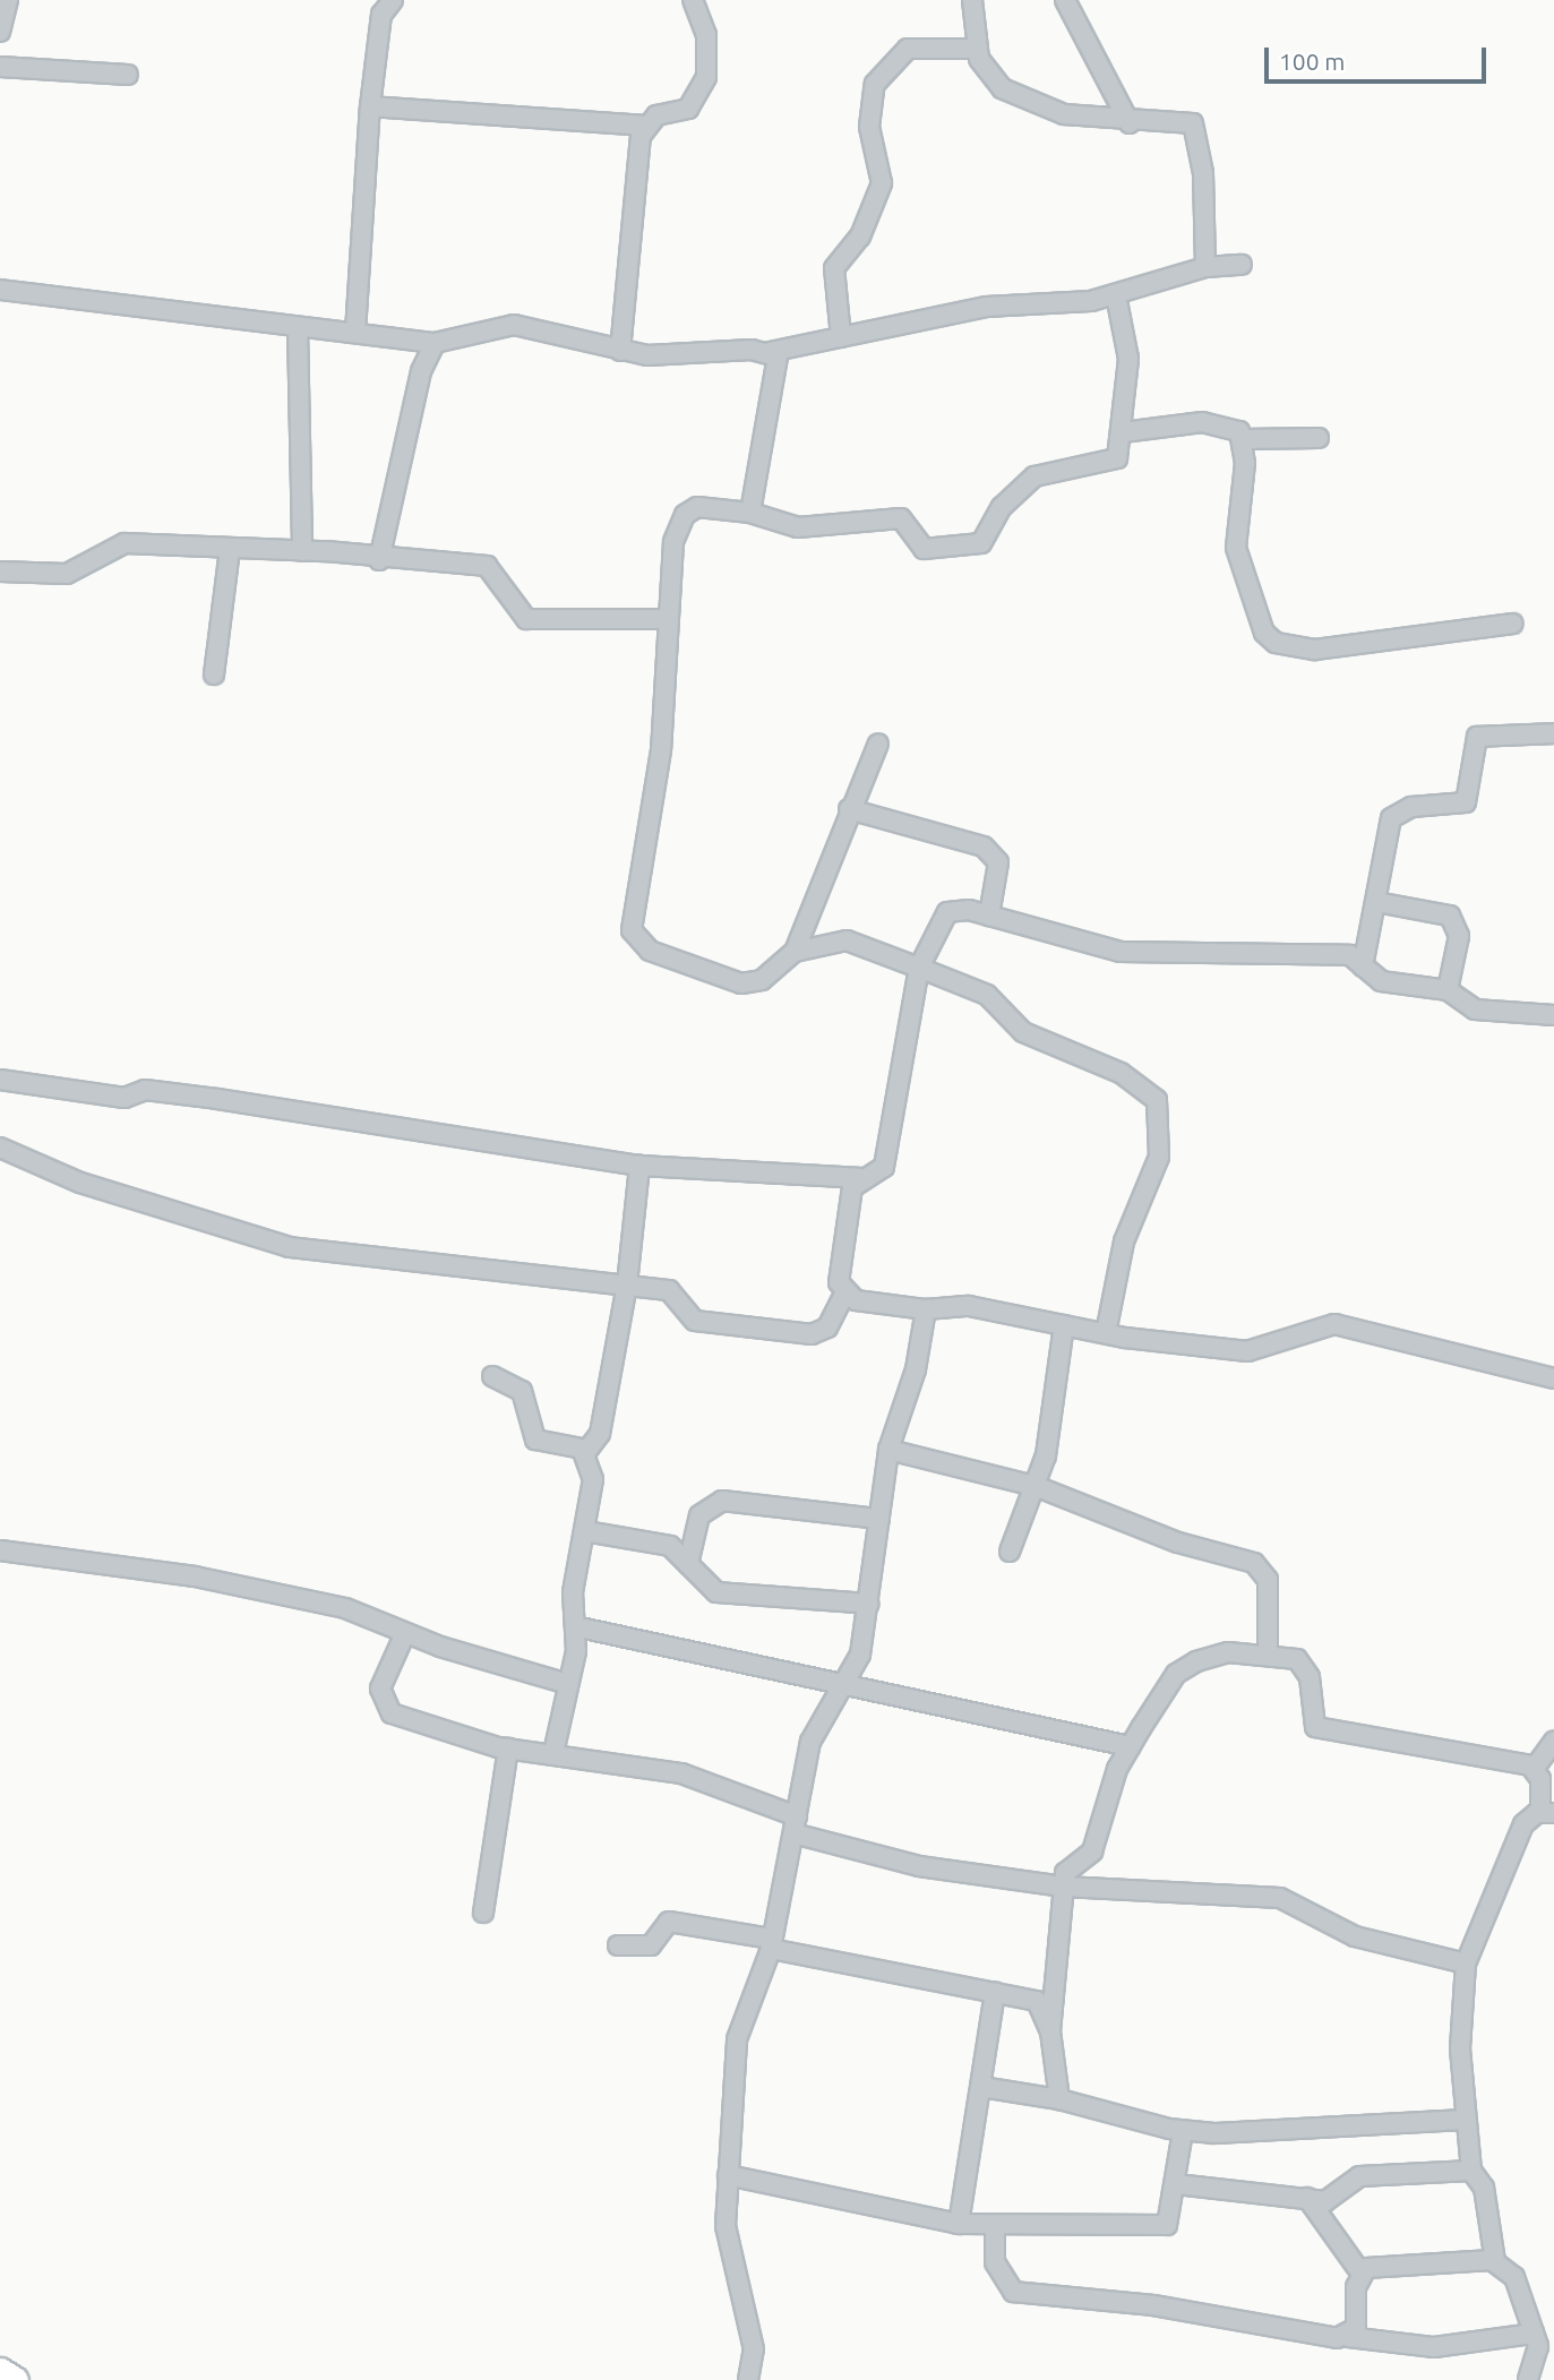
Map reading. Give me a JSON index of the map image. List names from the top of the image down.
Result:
{
  "scale_bar": "100 m"
}
